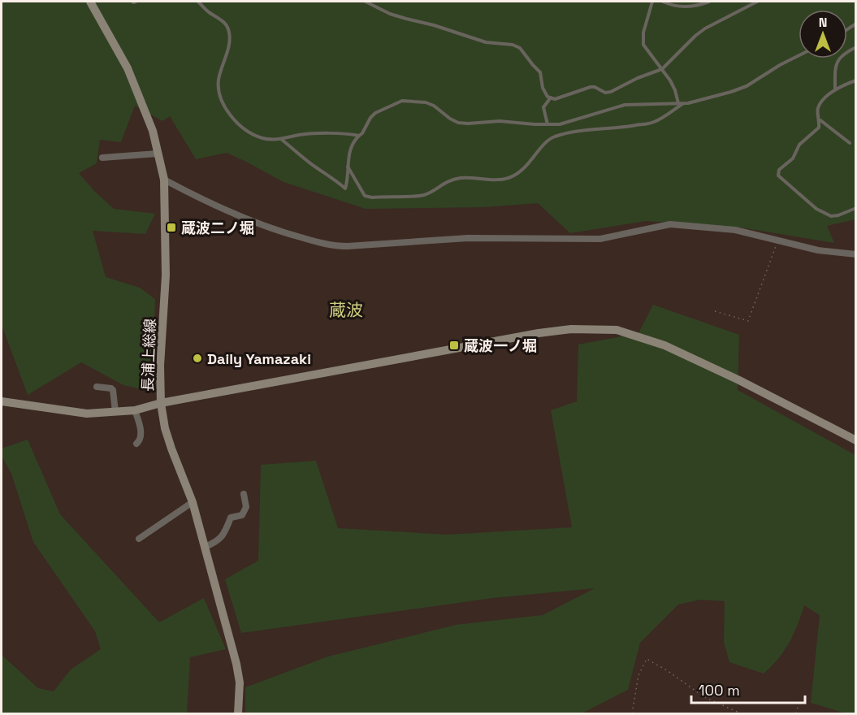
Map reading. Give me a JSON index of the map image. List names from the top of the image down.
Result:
{
  "streets": {
    "street": ["長浦上総線"]
  },
  "districts": ["蔵波"],
  "places": {
    "transit": ["蔵波二ノ堀", "蔵波一ノ堀"],
    "other": ["Daily Yamazaki"]
  },
  "scale_bar": "100 m",
  "north": "top"
}
